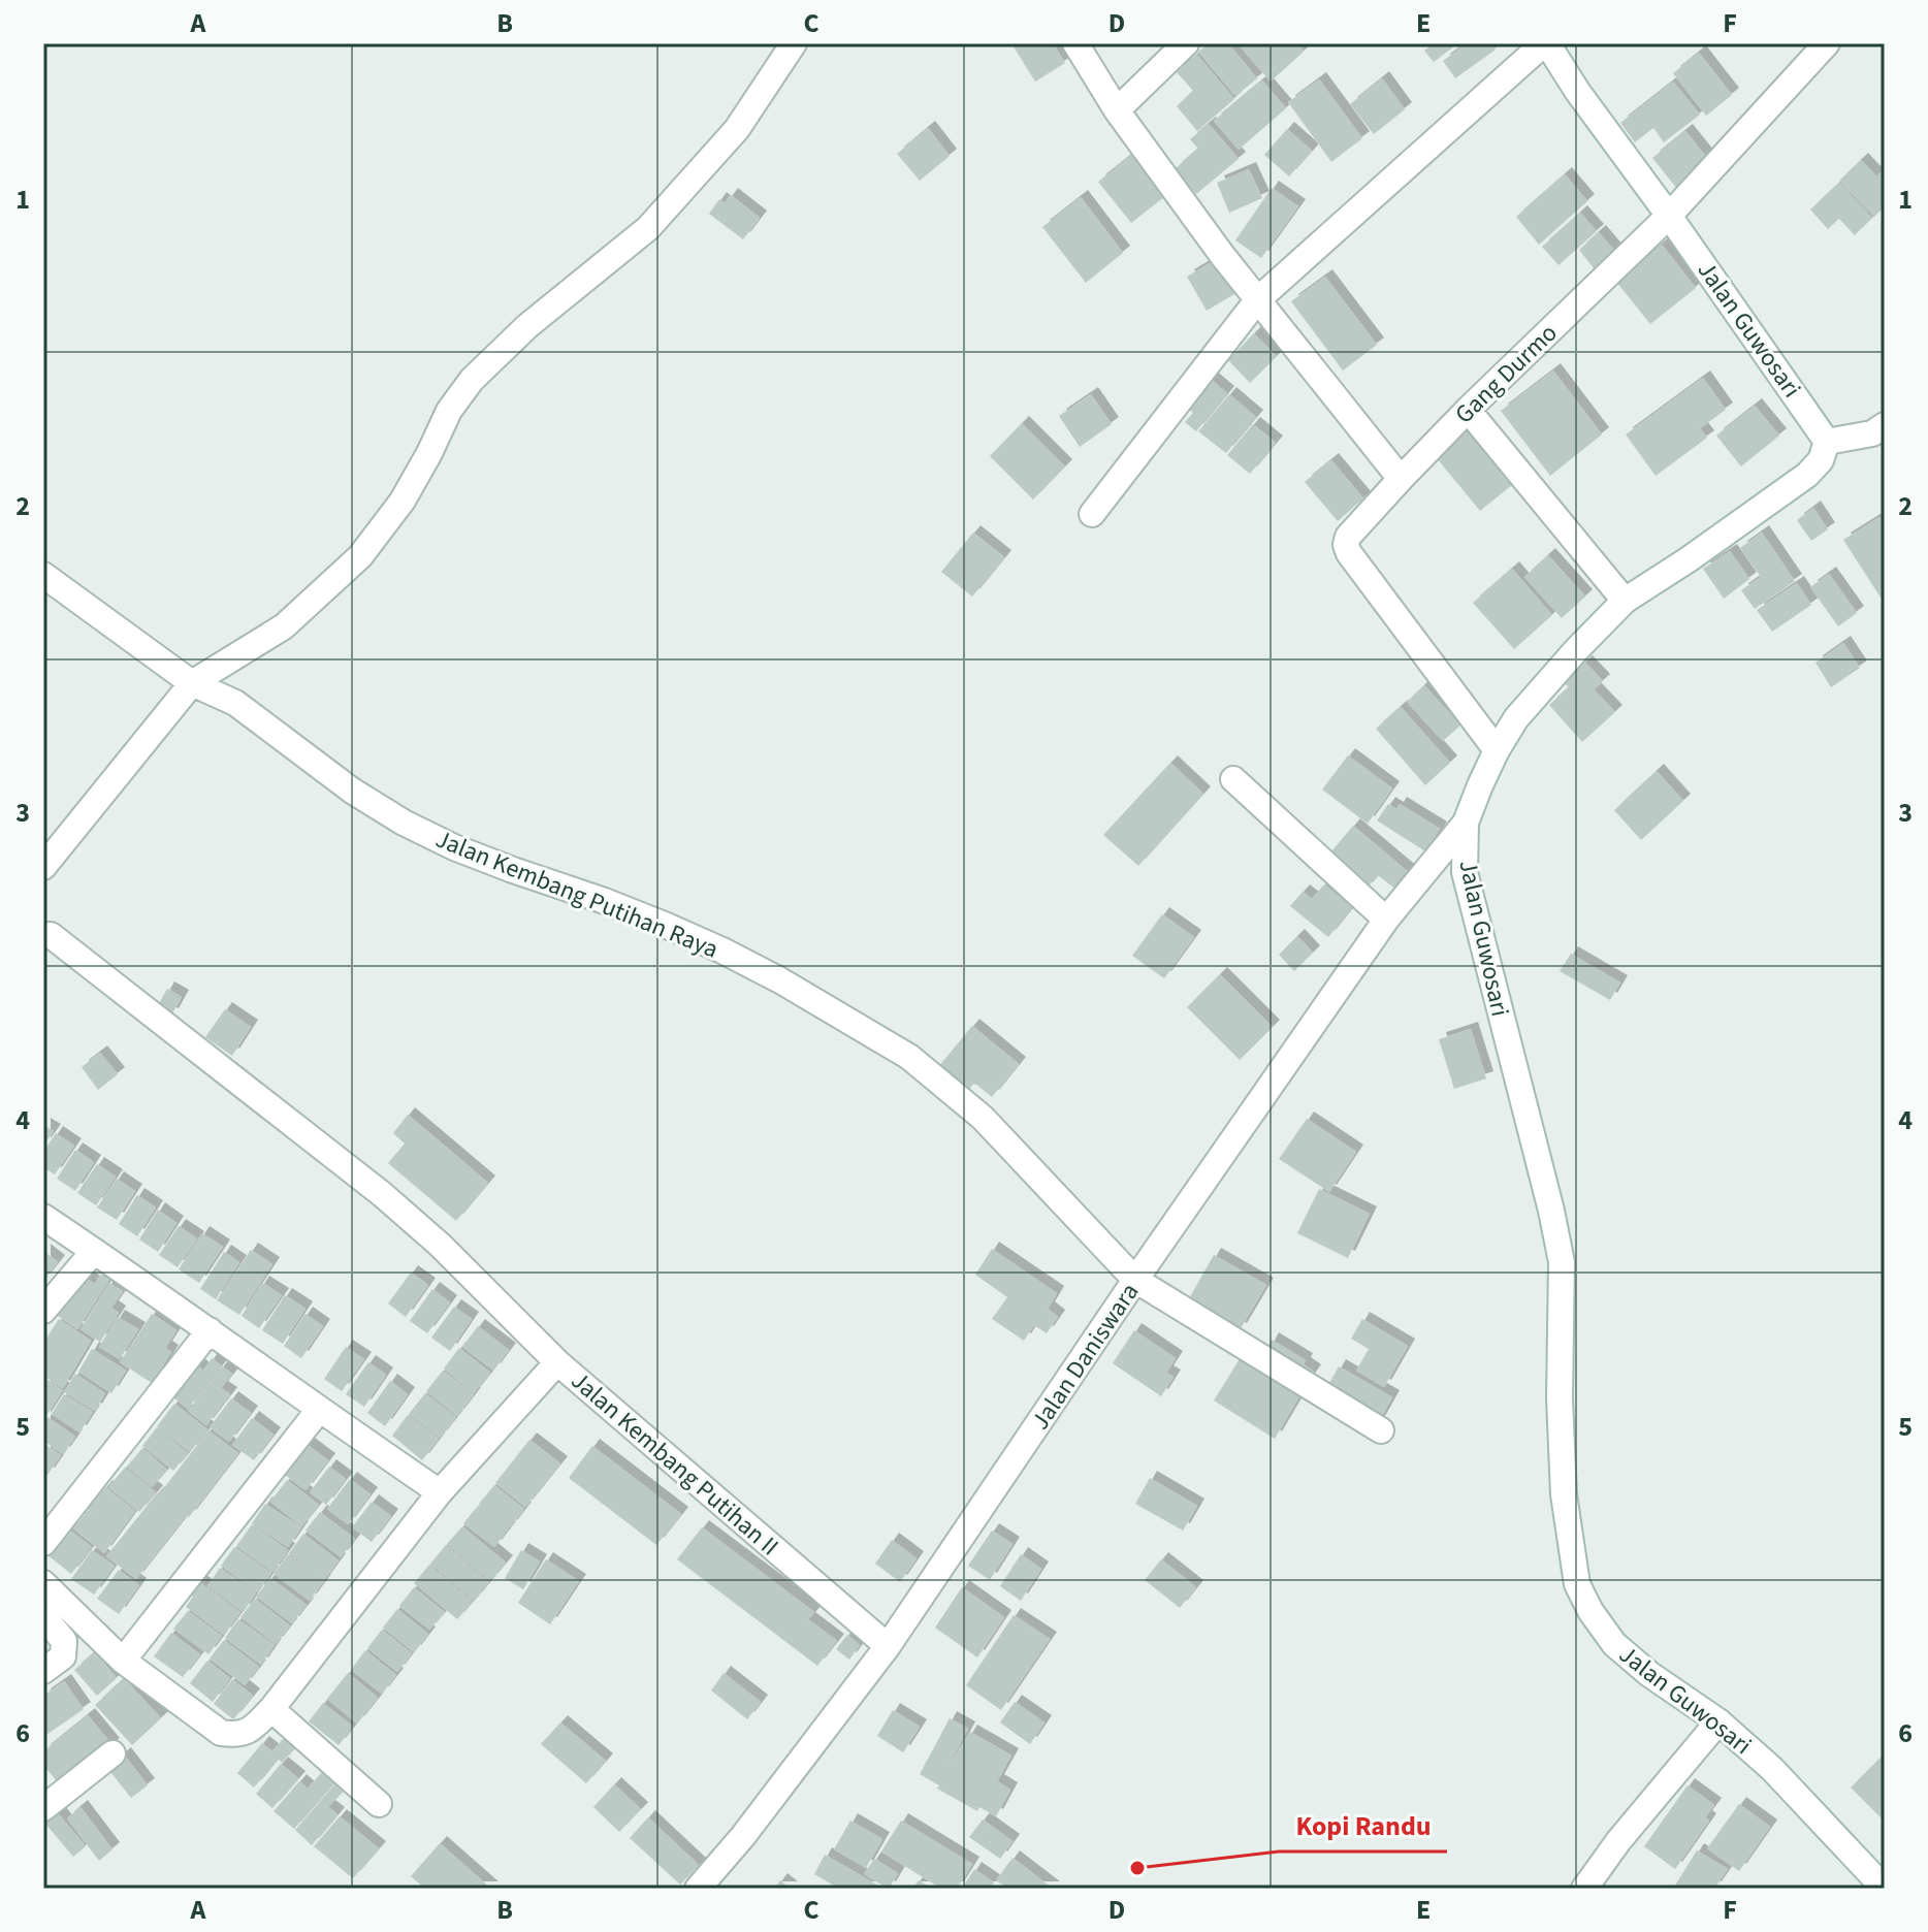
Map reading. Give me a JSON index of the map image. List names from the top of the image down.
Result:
{
  "streets": {
    "street": [
      "Jalan Guwosari",
      "Gang Durmo",
      "Jalan Kembang Putihan Raya",
      "Jalan Daniswara",
      "Jalan Kembang Putihan II"
    ]
  },
  "crossings": [
    ["Jalan Guwosari", "Gang Durmo"],
    ["Jalan Guwosari", "Jalan Daniswara"],
    ["Jalan Kembang Putihan Raya", "Jalan Daniswara"],
    ["Jalan Daniswara", "Jalan Kembang Putihan II"]
  ],
  "places": ["Kopi Randu"],
  "grid": {
    "columns": [
      "A",
      "B",
      "C",
      "D",
      "E",
      "F"
    ],
    "rows": [
      "1",
      "2",
      "3",
      "4",
      "5",
      "6"
    ]
  }
}
